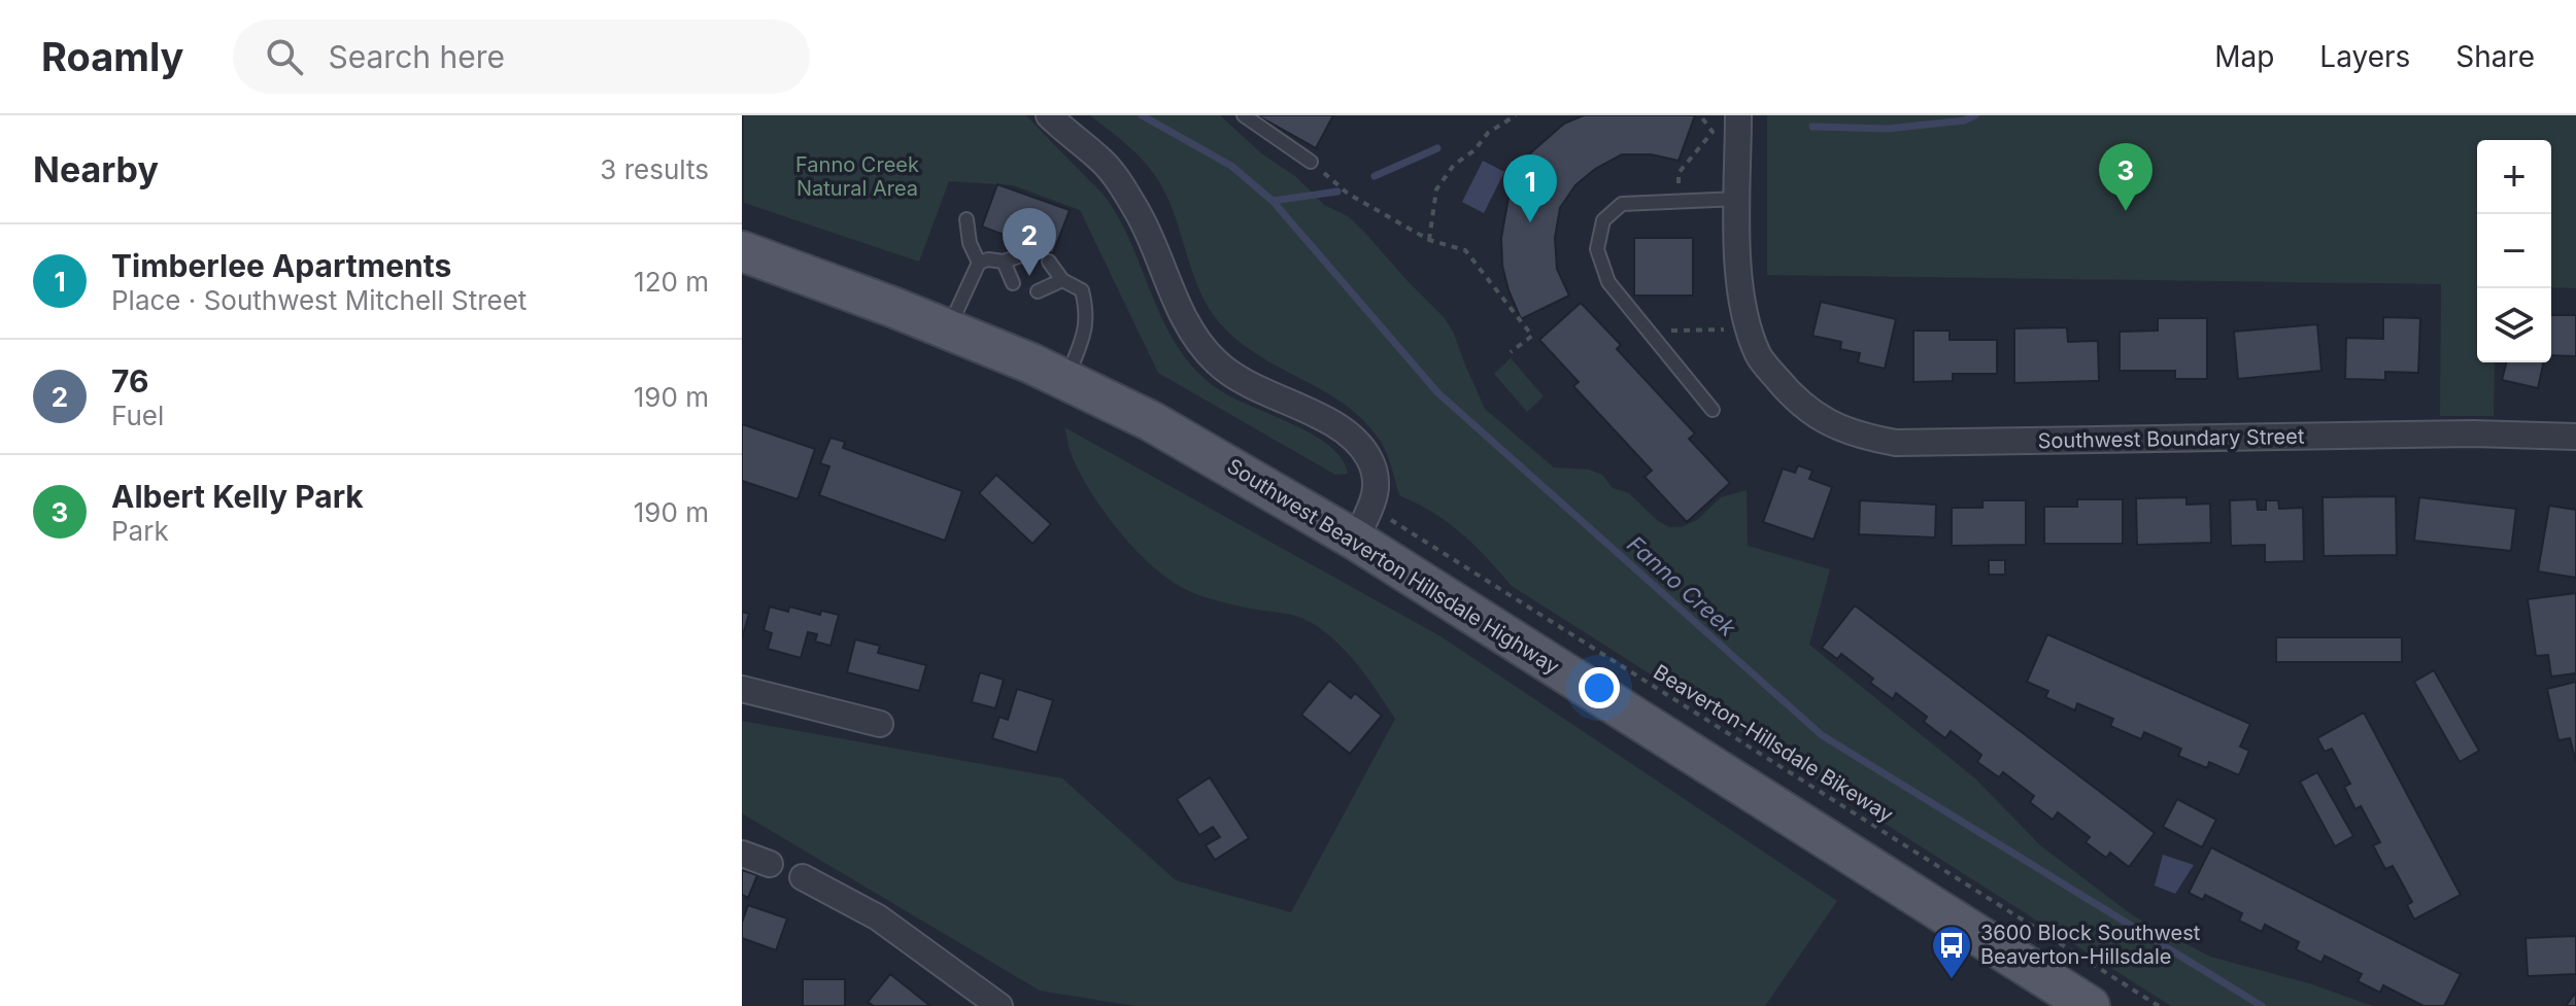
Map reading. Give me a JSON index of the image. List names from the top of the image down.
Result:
{
  "streets": {
    "main road": ["Southwest Beaverton Hillsdale Highway"],
    "street": ["Southwest Boundary Street"],
    "path": ["Beaverton-Hillsdale Bikeway"]
  },
  "crossings": [
    ["Southwest Beaverton Hillsdale Highway", "Beaverton-Hillsdale Bikeway"]
  ],
  "water": ["Fanno Creek"],
  "parks": ["Fanno Creek Natural Area"],
  "places": {
    "bus stop": ["3600 Block Southwest Beaverton-Hillsdale"]
  },
  "page": {
    "header": "Roamly",
    "search": "Search here",
    "nav": ["Map", "Layers", "Share"],
    "heading": ["Nearby", "3 results"],
    "map_buttons": ["+", "−"],
    "pins": ["3", "1", "2"],
    "list": [
      {
        "mark": "1",
        "name": "Timberlee Apartments",
        "note": "Place · Southwest Mitchell Street",
        "value": "120 m"
      },
      {
        "mark": "2",
        "name": "76",
        "note": "Fuel",
        "value": "190 m"
      },
      {
        "mark": "3",
        "name": "Albert Kelly Park",
        "note": "Park",
        "value": "190 m"
      }
    ]
  }
}
